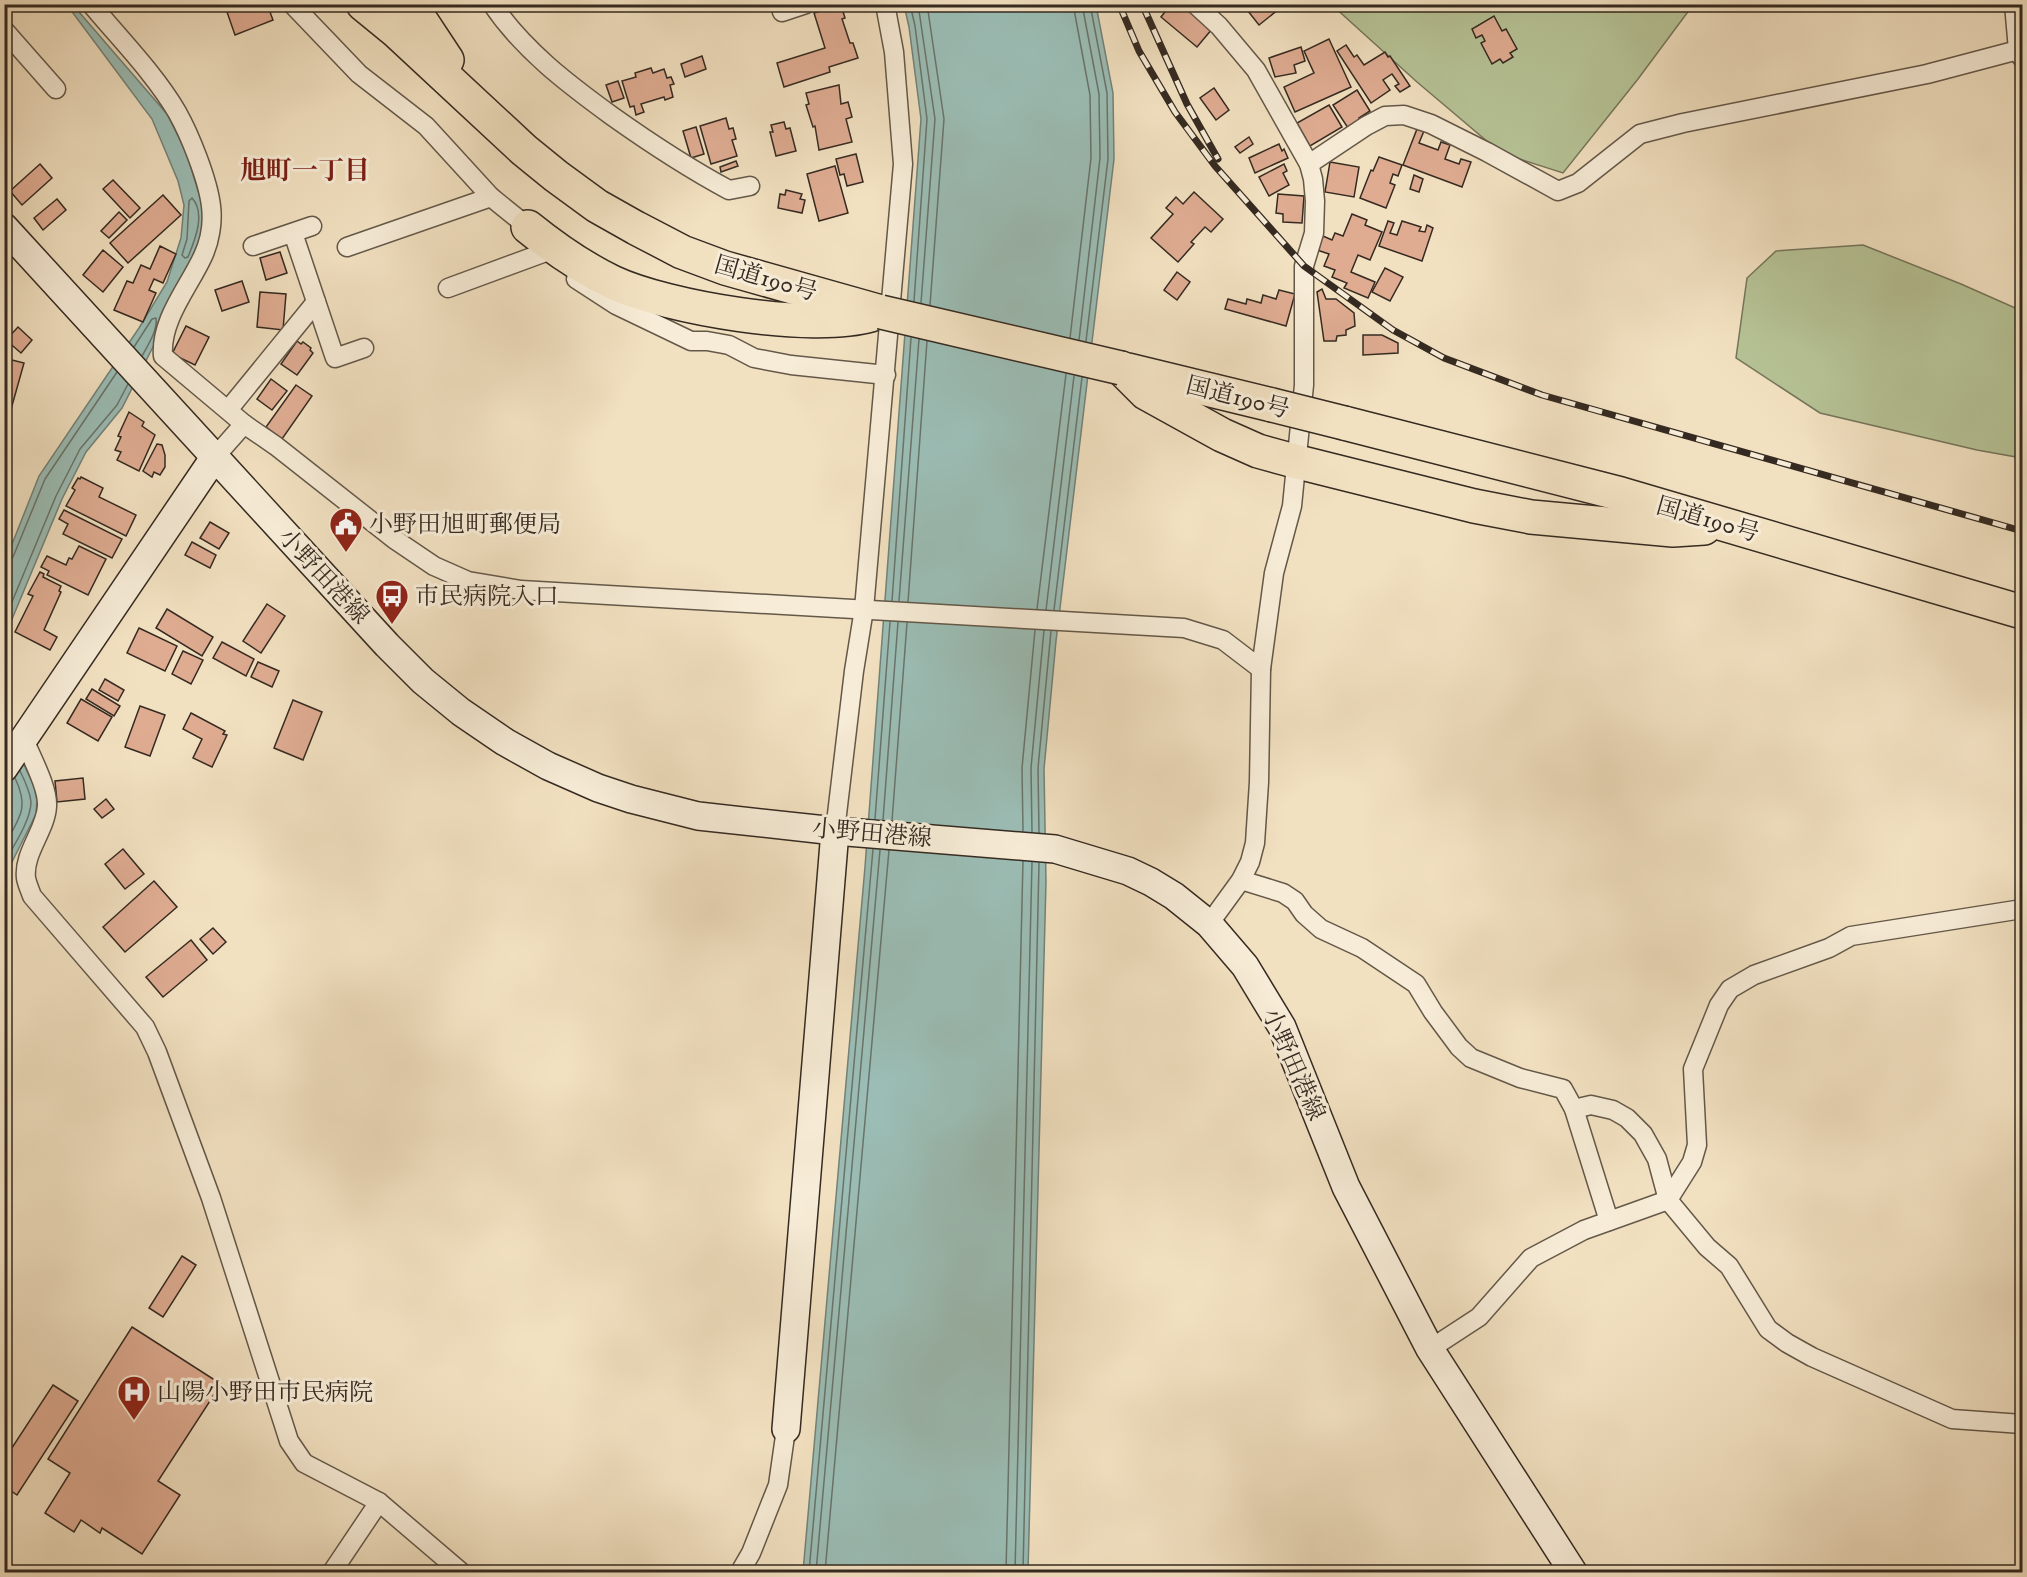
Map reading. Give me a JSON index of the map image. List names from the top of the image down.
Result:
{
  "streets": {
    "highway": ["国道190号"],
    "main road": ["小野田港線"]
  },
  "districts": ["旭町一丁目"],
  "places": {
    "public building": ["小野田旭町郵便局"],
    "bus stop": ["市民病院入口"],
    "hospital": ["山陽小野田市民病院"]
  }
}
